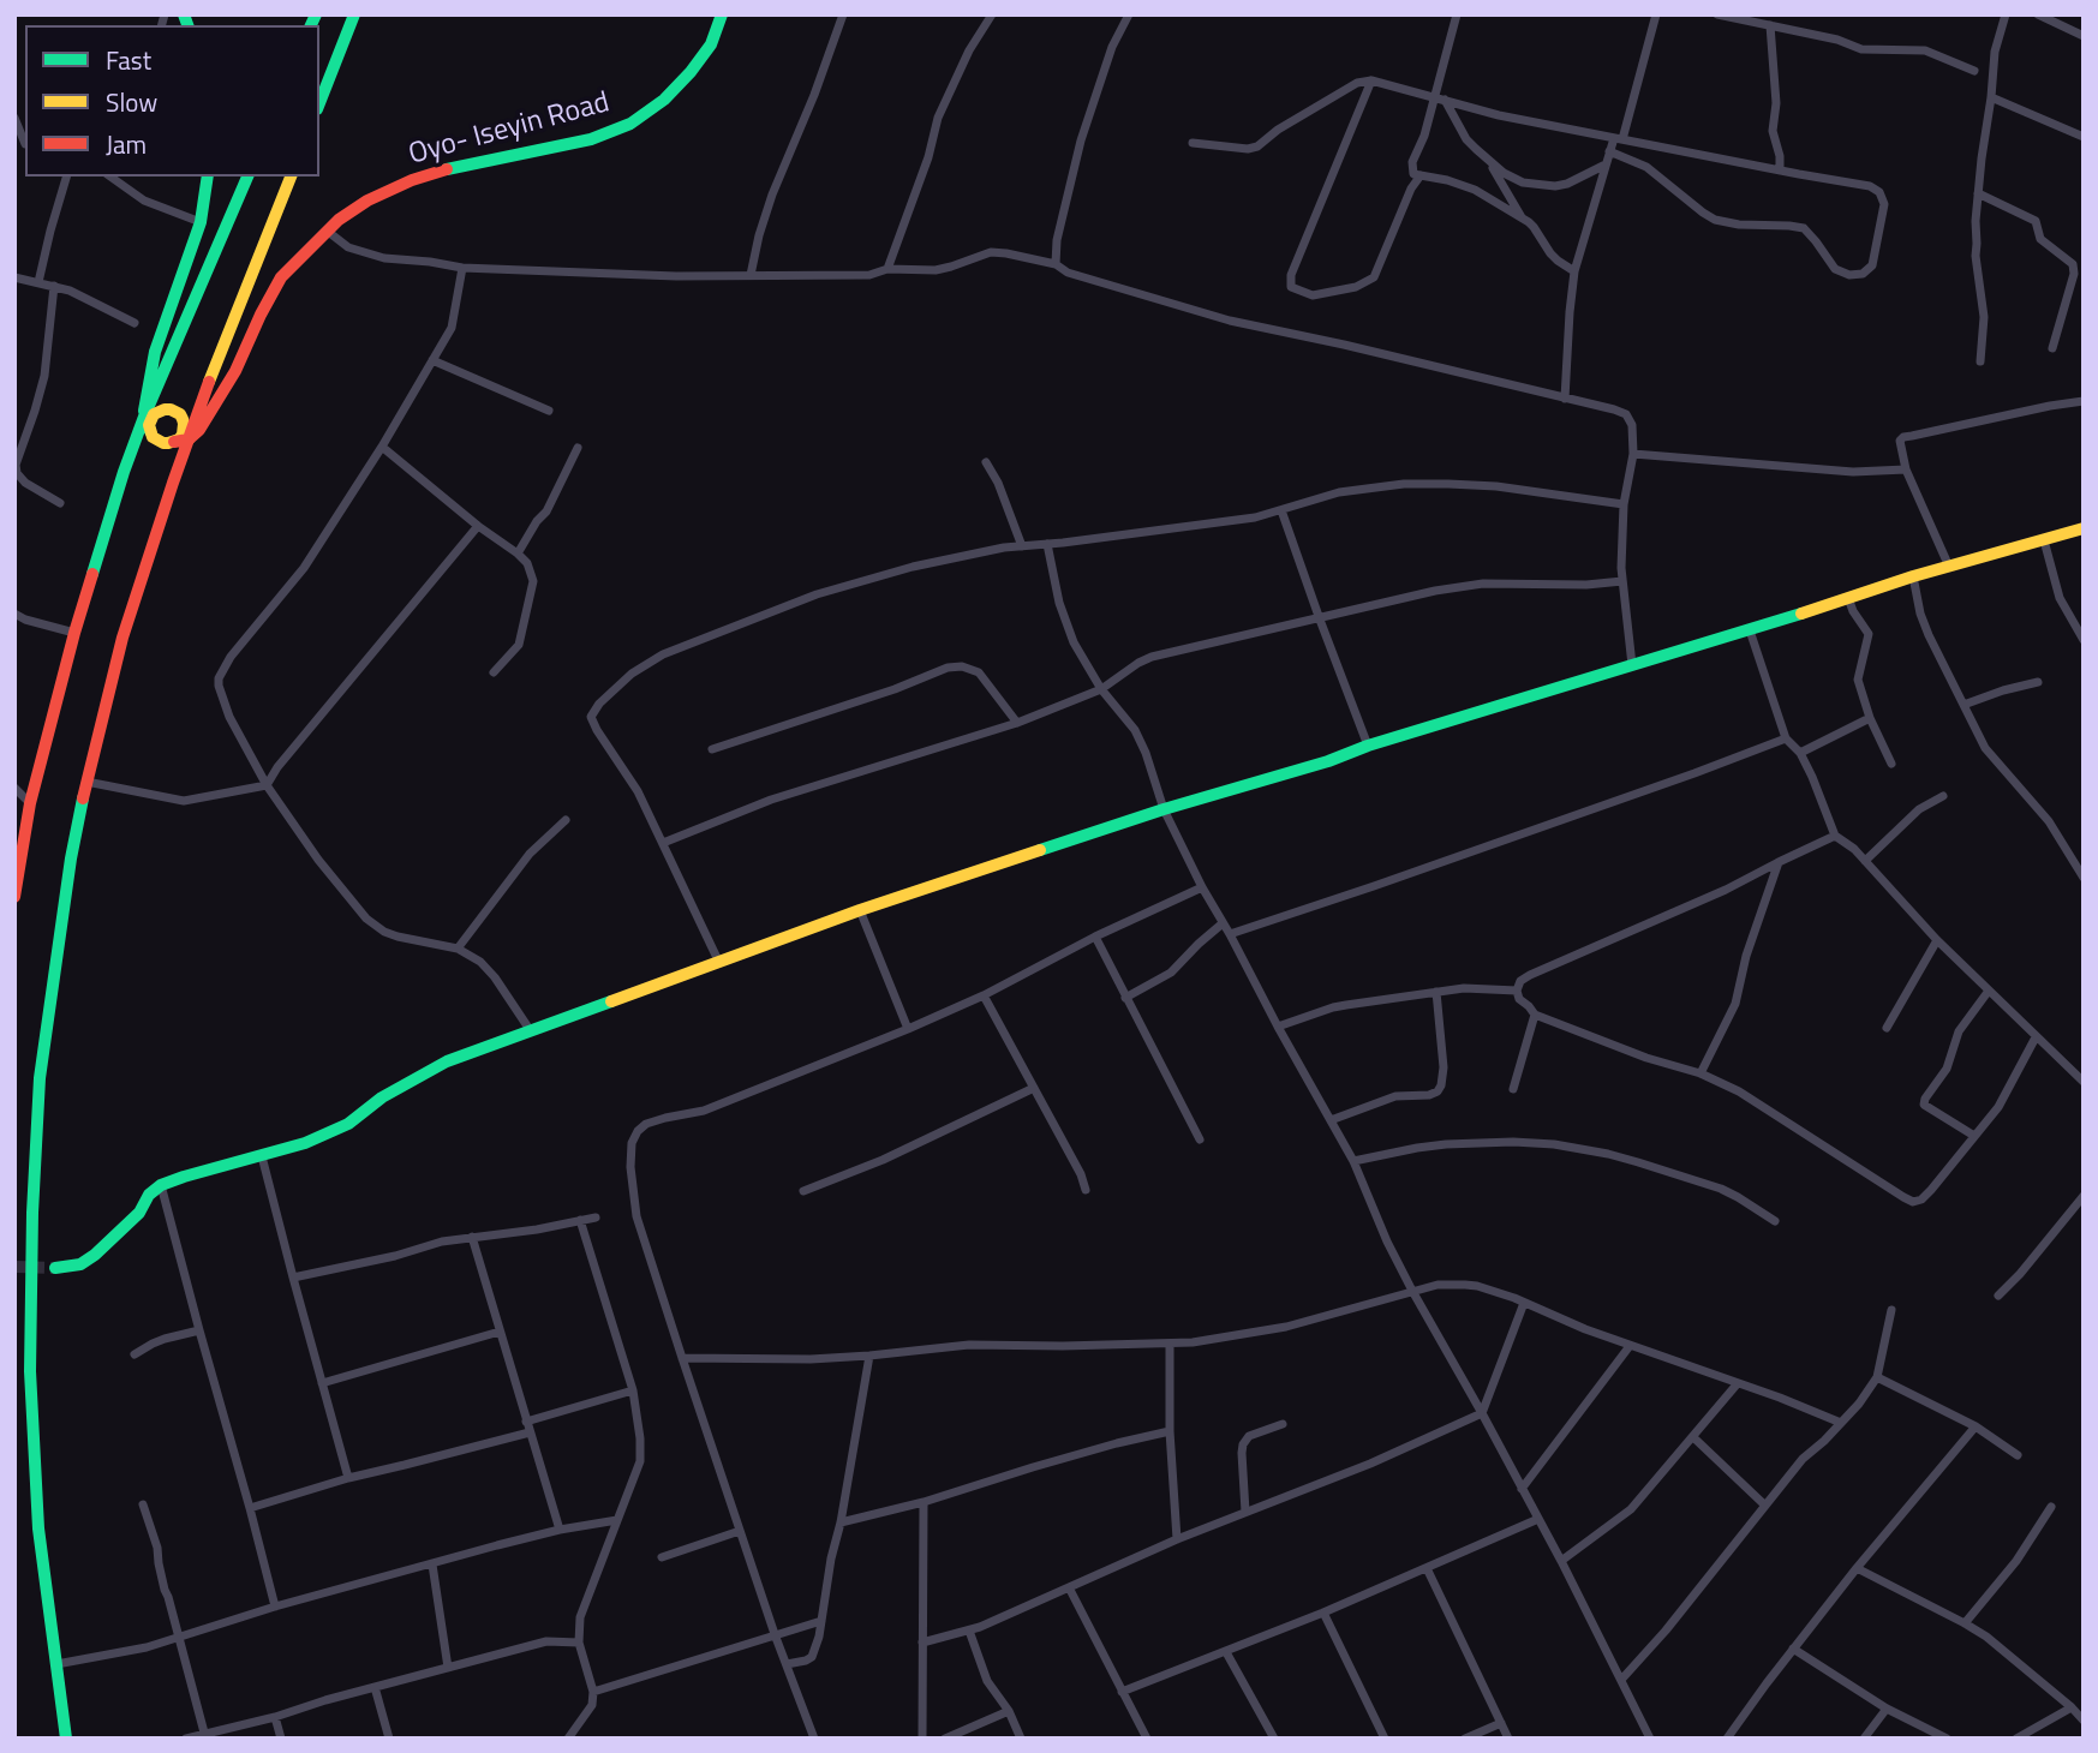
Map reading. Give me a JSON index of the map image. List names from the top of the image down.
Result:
{
  "streets": {
    "main road": ["Oyo- Iseyin Road"]
  },
  "legend": ["Fast", "Slow", "Jam"]
}
